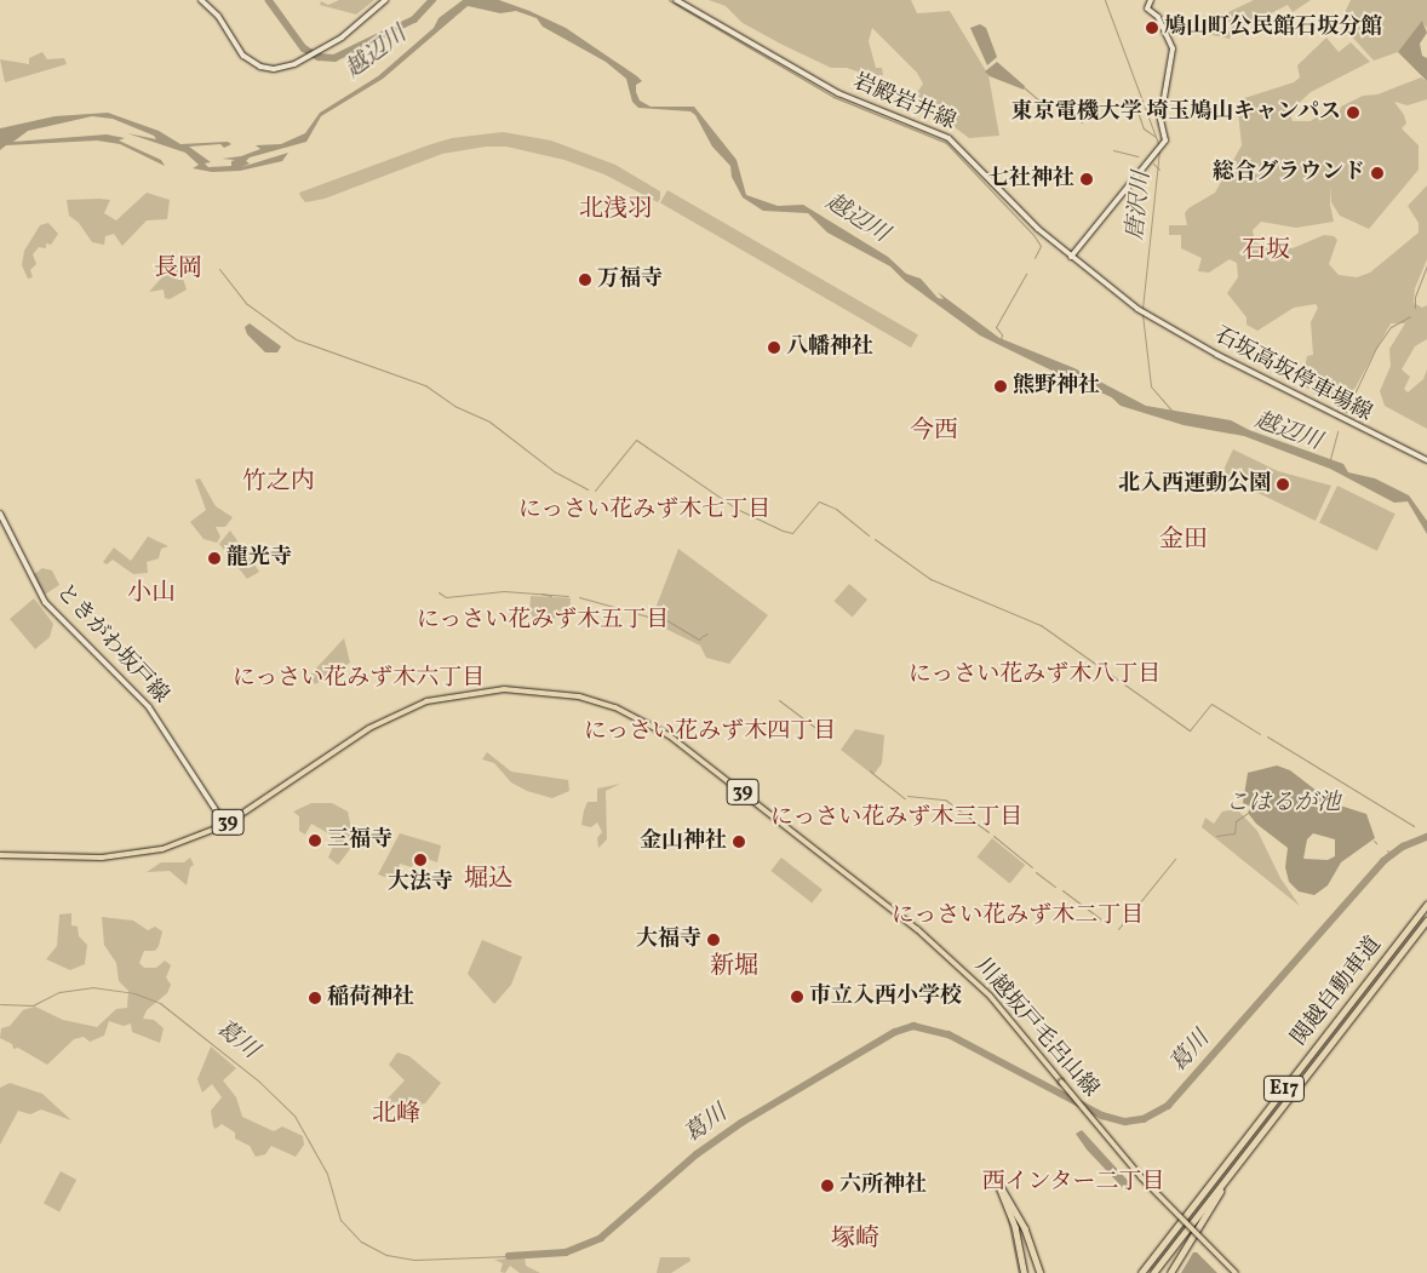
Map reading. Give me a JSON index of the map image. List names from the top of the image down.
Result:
{
  "streets": {
    "highway": ["関越自動車道", "E17"],
    "main road": [
      "岩殿岩井線",
      "石坂高坂停車場線",
      "ときがわ坂戸線",
      "39",
      "川越坂戸毛呂山線"
    ]
  },
  "crossings": [
    ["岩殿岩井線", "石坂高坂停車場線"],
    ["ときがわ坂戸線", "川越坂戸毛呂山線"]
  ],
  "districts": [
    "北浅羽",
    "石坂",
    "長岡",
    "今西",
    "竹之内",
    "にっさい花みず木七丁目",
    "金田",
    "小山",
    "にっさい花みず木五丁目",
    "にっさい花みず木八丁目",
    "にっさい花みず木六丁目",
    "にっさい花みず木四丁目",
    "にっさい花みず木三丁目",
    "堀込",
    "にっさい花みず木二丁目",
    "新堀",
    "北峰",
    "西インター二丁目",
    "塚崎"
  ],
  "water": [
    "越辺川",
    "唐沢川",
    "こはるが池",
    "葛川"
  ],
  "places": [
    "鳩山町公民館石坂分館",
    "東京電機大学 埼玉鳩山キャンパス",
    "総合グラウンド",
    "七社神社",
    "万福寺",
    "八幡神社",
    "熊野神社",
    "北入西運動公園",
    "龍光寺",
    "三福寺",
    "金山神社",
    "大法寺",
    "大福寺",
    "市立入西小学校",
    "稲荷神社",
    "六所神社"
  ]
}
